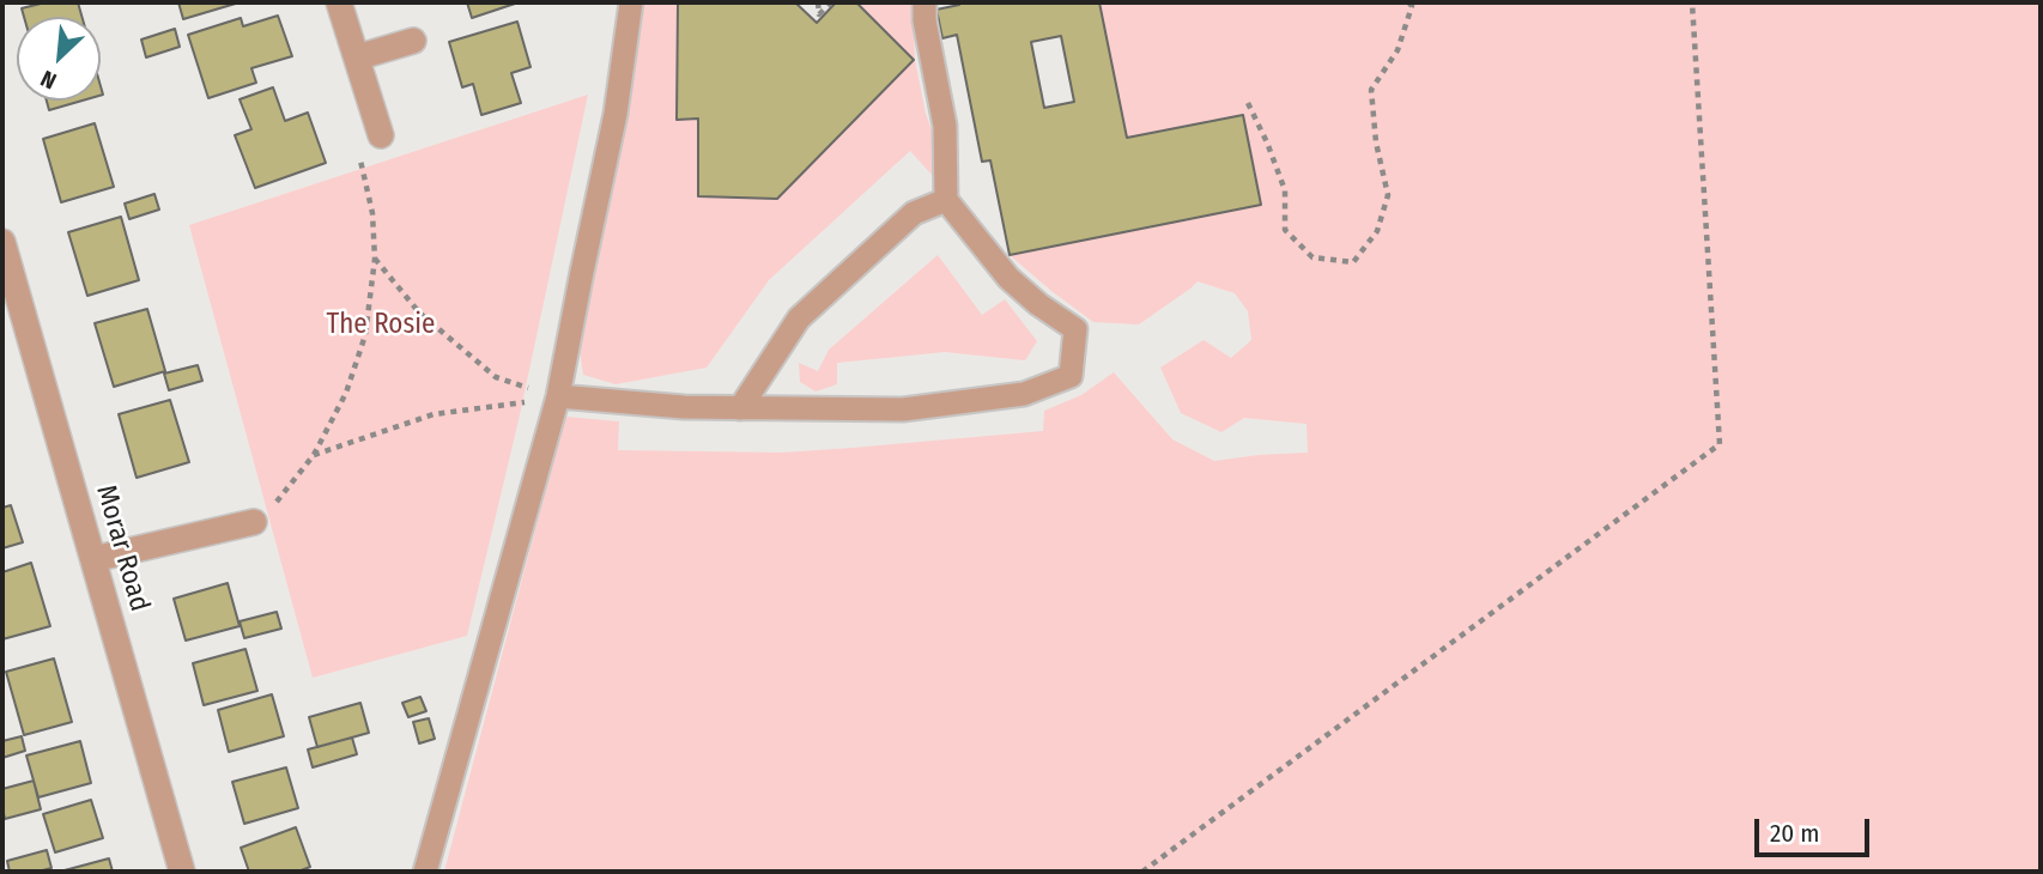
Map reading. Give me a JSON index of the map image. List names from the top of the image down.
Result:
{
  "streets": {
    "street": ["Morar Road"]
  },
  "parks": ["The Rosie"],
  "scale_bar": "20 m",
  "north": "bottom left"
}
